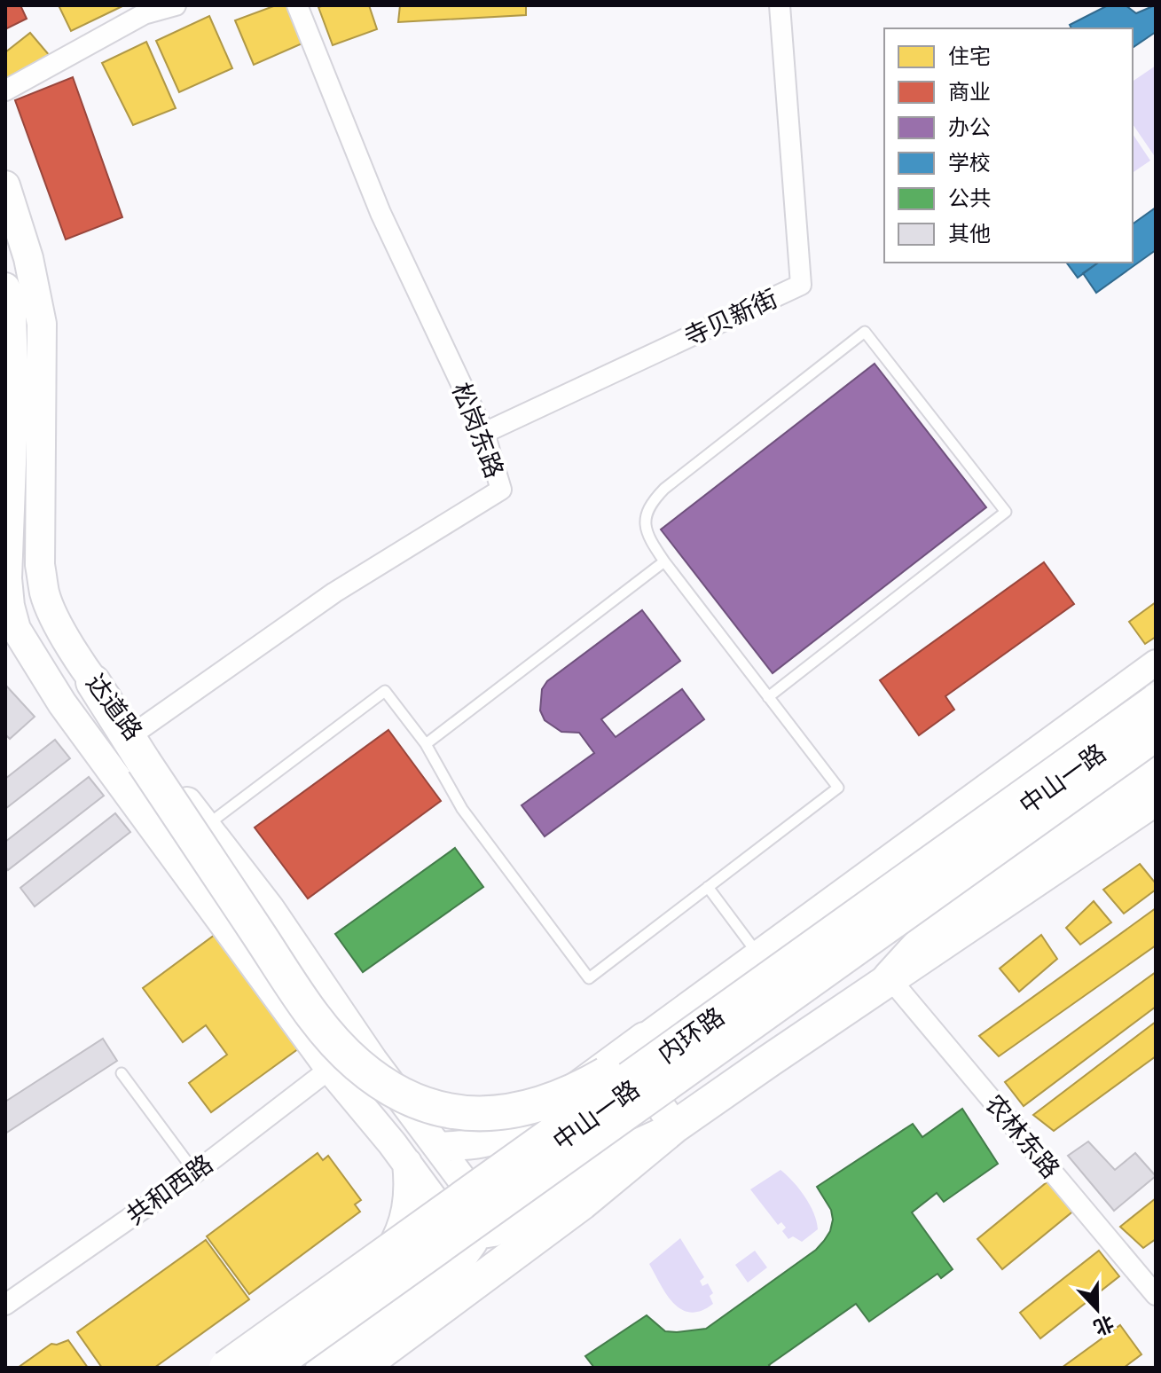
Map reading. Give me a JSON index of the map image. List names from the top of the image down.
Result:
{
  "streets": {
    "highway": ["内环路"],
    "main road": ["达道路", "中山一路"],
    "street": [
      "寺贝新街",
      "松岗东路",
      "农林东路",
      "共和西路"
    ]
  },
  "crossings": [
    ["寺贝新街", "松岗东路"],
    ["松岗东路", "达道路"],
    ["达道路", "中山一路"],
    ["达道路", "共和西路"]
  ],
  "legend": [
    "住宅",
    "商业",
    "办公",
    "学校",
    "公共",
    "其他"
  ],
  "north": "bottom"
}
